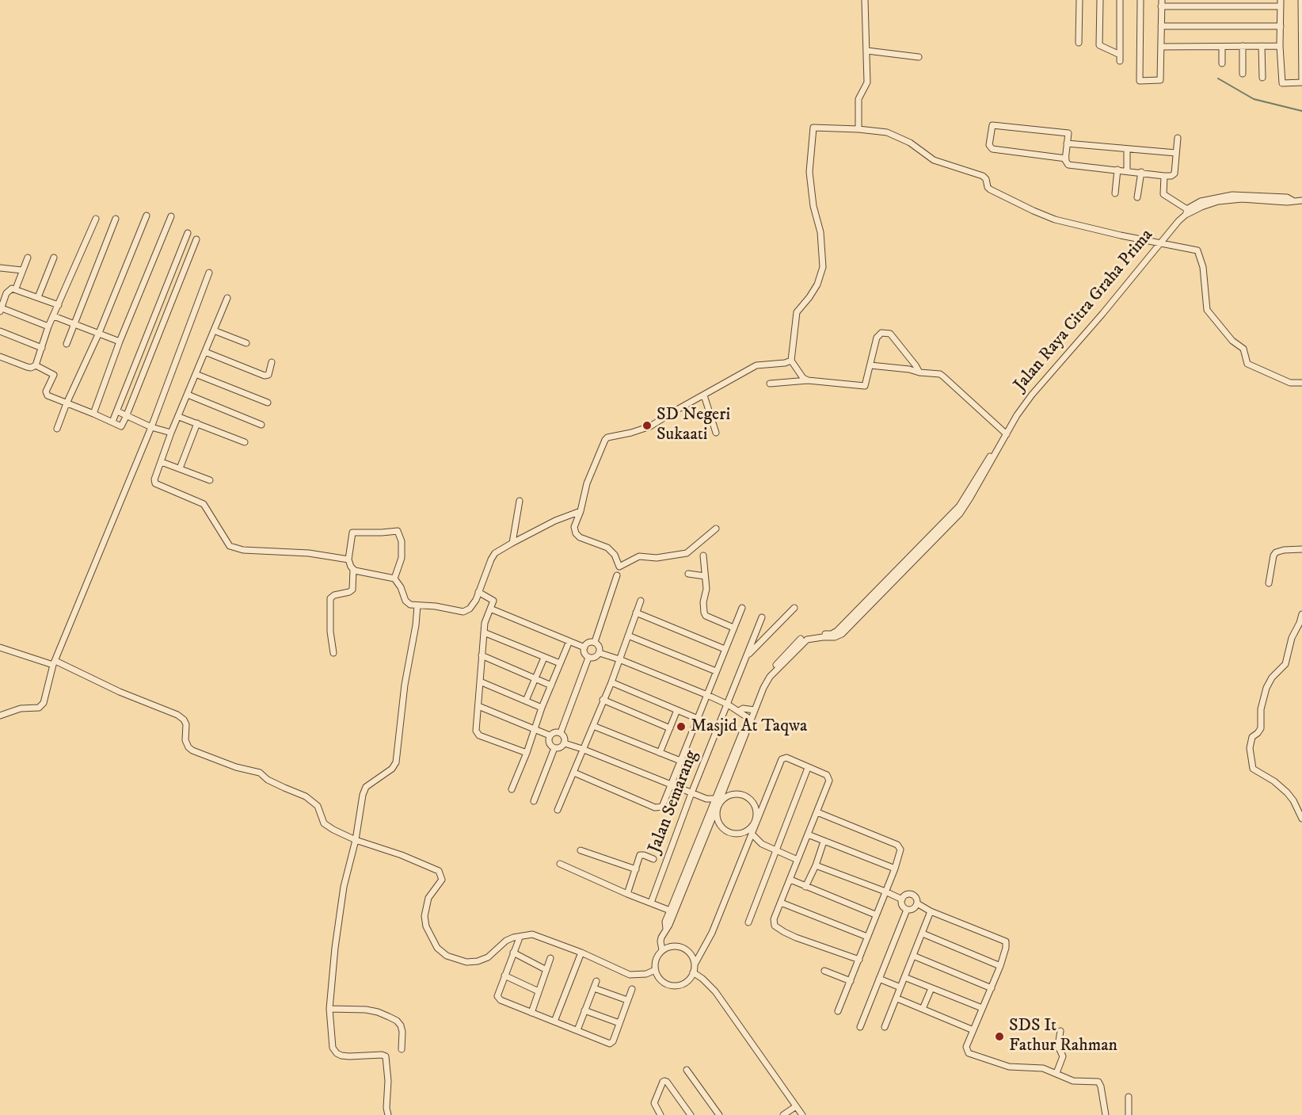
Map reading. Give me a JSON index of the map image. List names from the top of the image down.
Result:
{
  "streets": {
    "street": ["Jalan Raya Citra Graha Prima", "Jalan Semarang"]
  },
  "places": ["SD Negeri Sukaati", "Masjid At Taqwa", "SDS It Fathur Rahman"]
}
